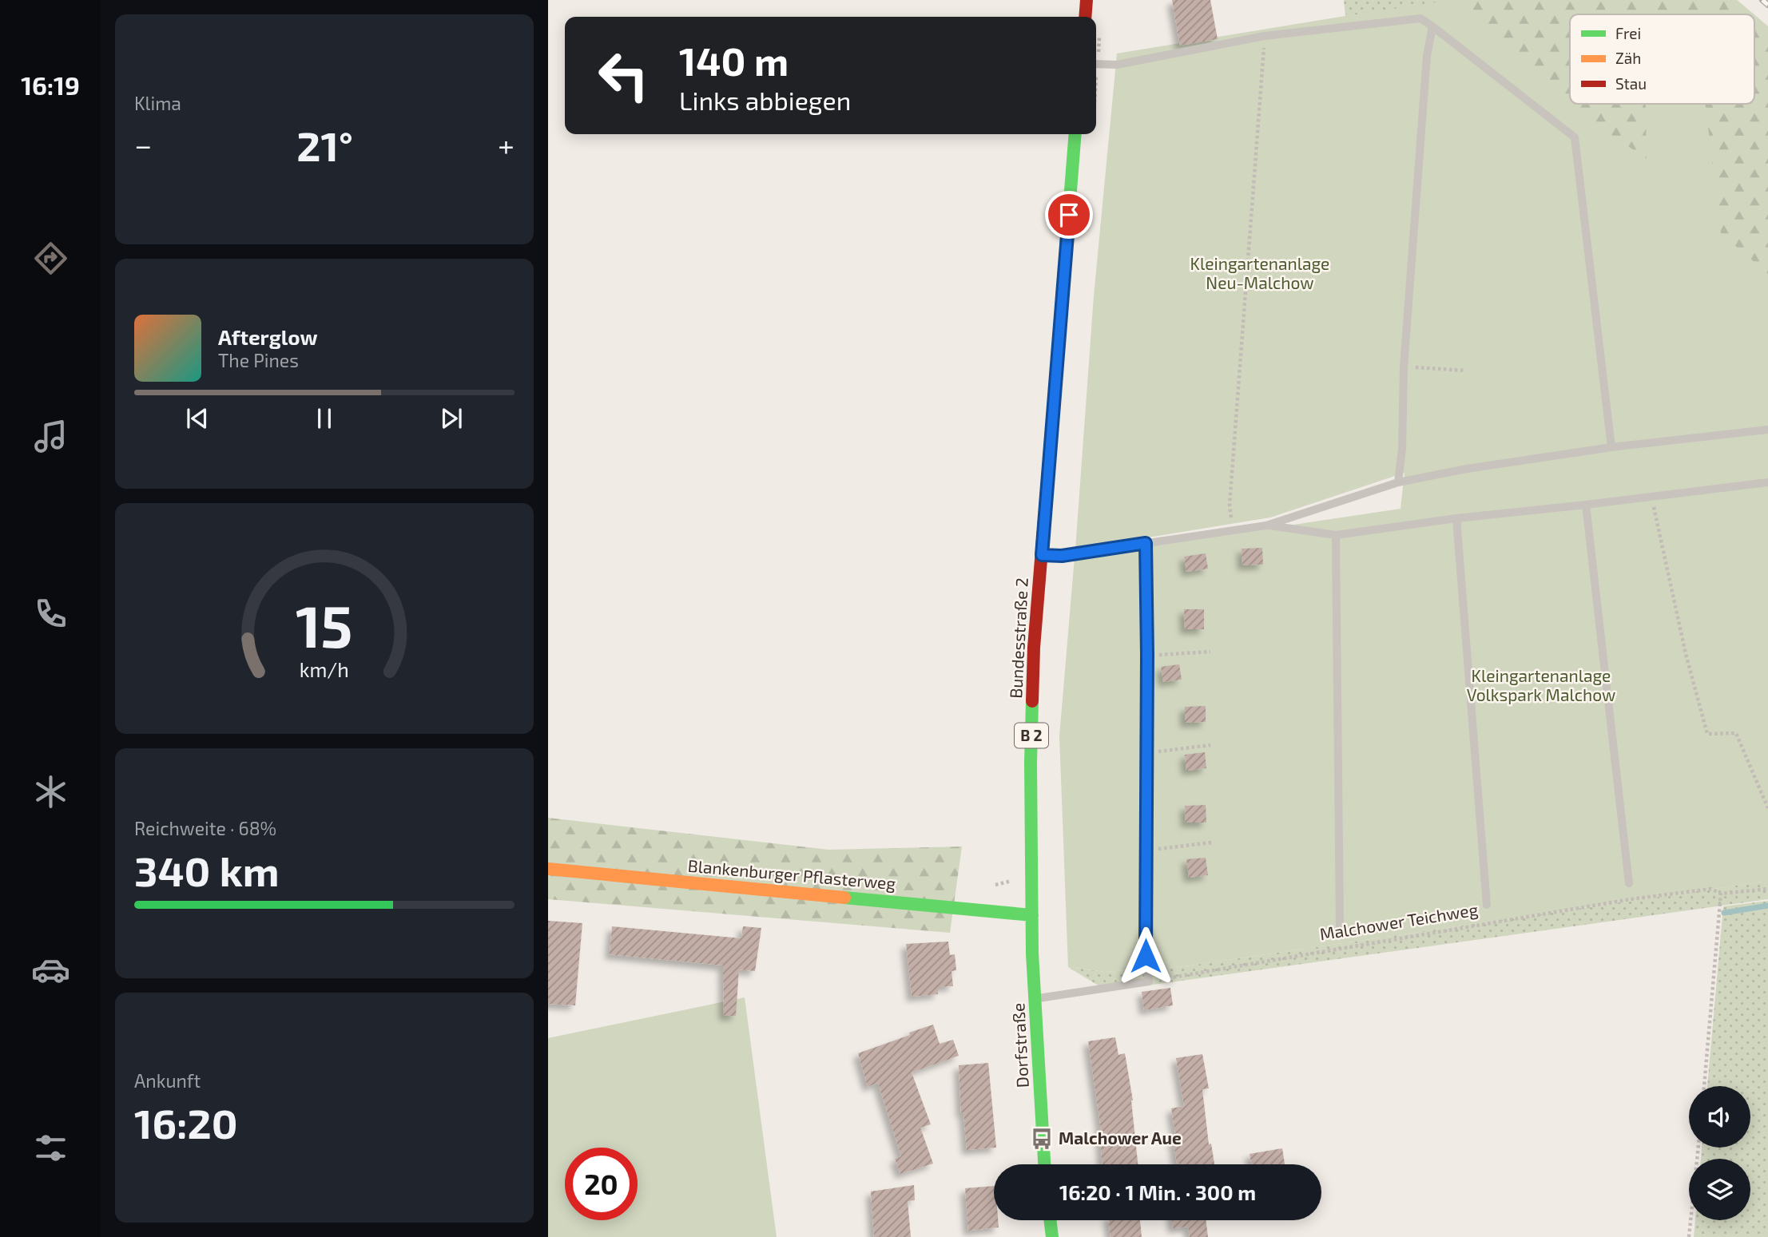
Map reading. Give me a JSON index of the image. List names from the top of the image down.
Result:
{
  "streets": {
    "main road": [
      "Bundesstraße 2",
      "B 2",
      "Blankenburger Pflasterweg",
      "Dorfstraße"
    ],
    "path": ["Malchower Teichweg"]
  },
  "crossings": [
    ["Bundesstraße 2", "Blankenburger Pflasterweg"],
    ["Bundesstraße 2", "Dorfstraße"],
    ["Blankenburger Pflasterweg", "Dorfstraße"]
  ],
  "parks": ["Kleingartenanlage Neu-Malchow", "Kleingartenanlage Volkspark Malchow"],
  "places": {
    "bus stop": ["Malchower Aue"]
  },
  "legend": ["Frei", "Zäh", "Stau"],
  "page": {
    "tabs": "16:19",
    "tile": [
      "Klima",
      ["Reichweite · 68%", "340 km"],
      ["Ankunft", "16:20"]
    ],
    "turn": ["140 m", "Links abbiegen"],
    "heat": ["−", "21°", "+"],
    "song": ["Afterglow", "The Pines"],
    "limit": "20",
    "trip": "16:20 · 1 Min. · 300 m",
    "gauge": ["15", "km/h"]
  }
}
